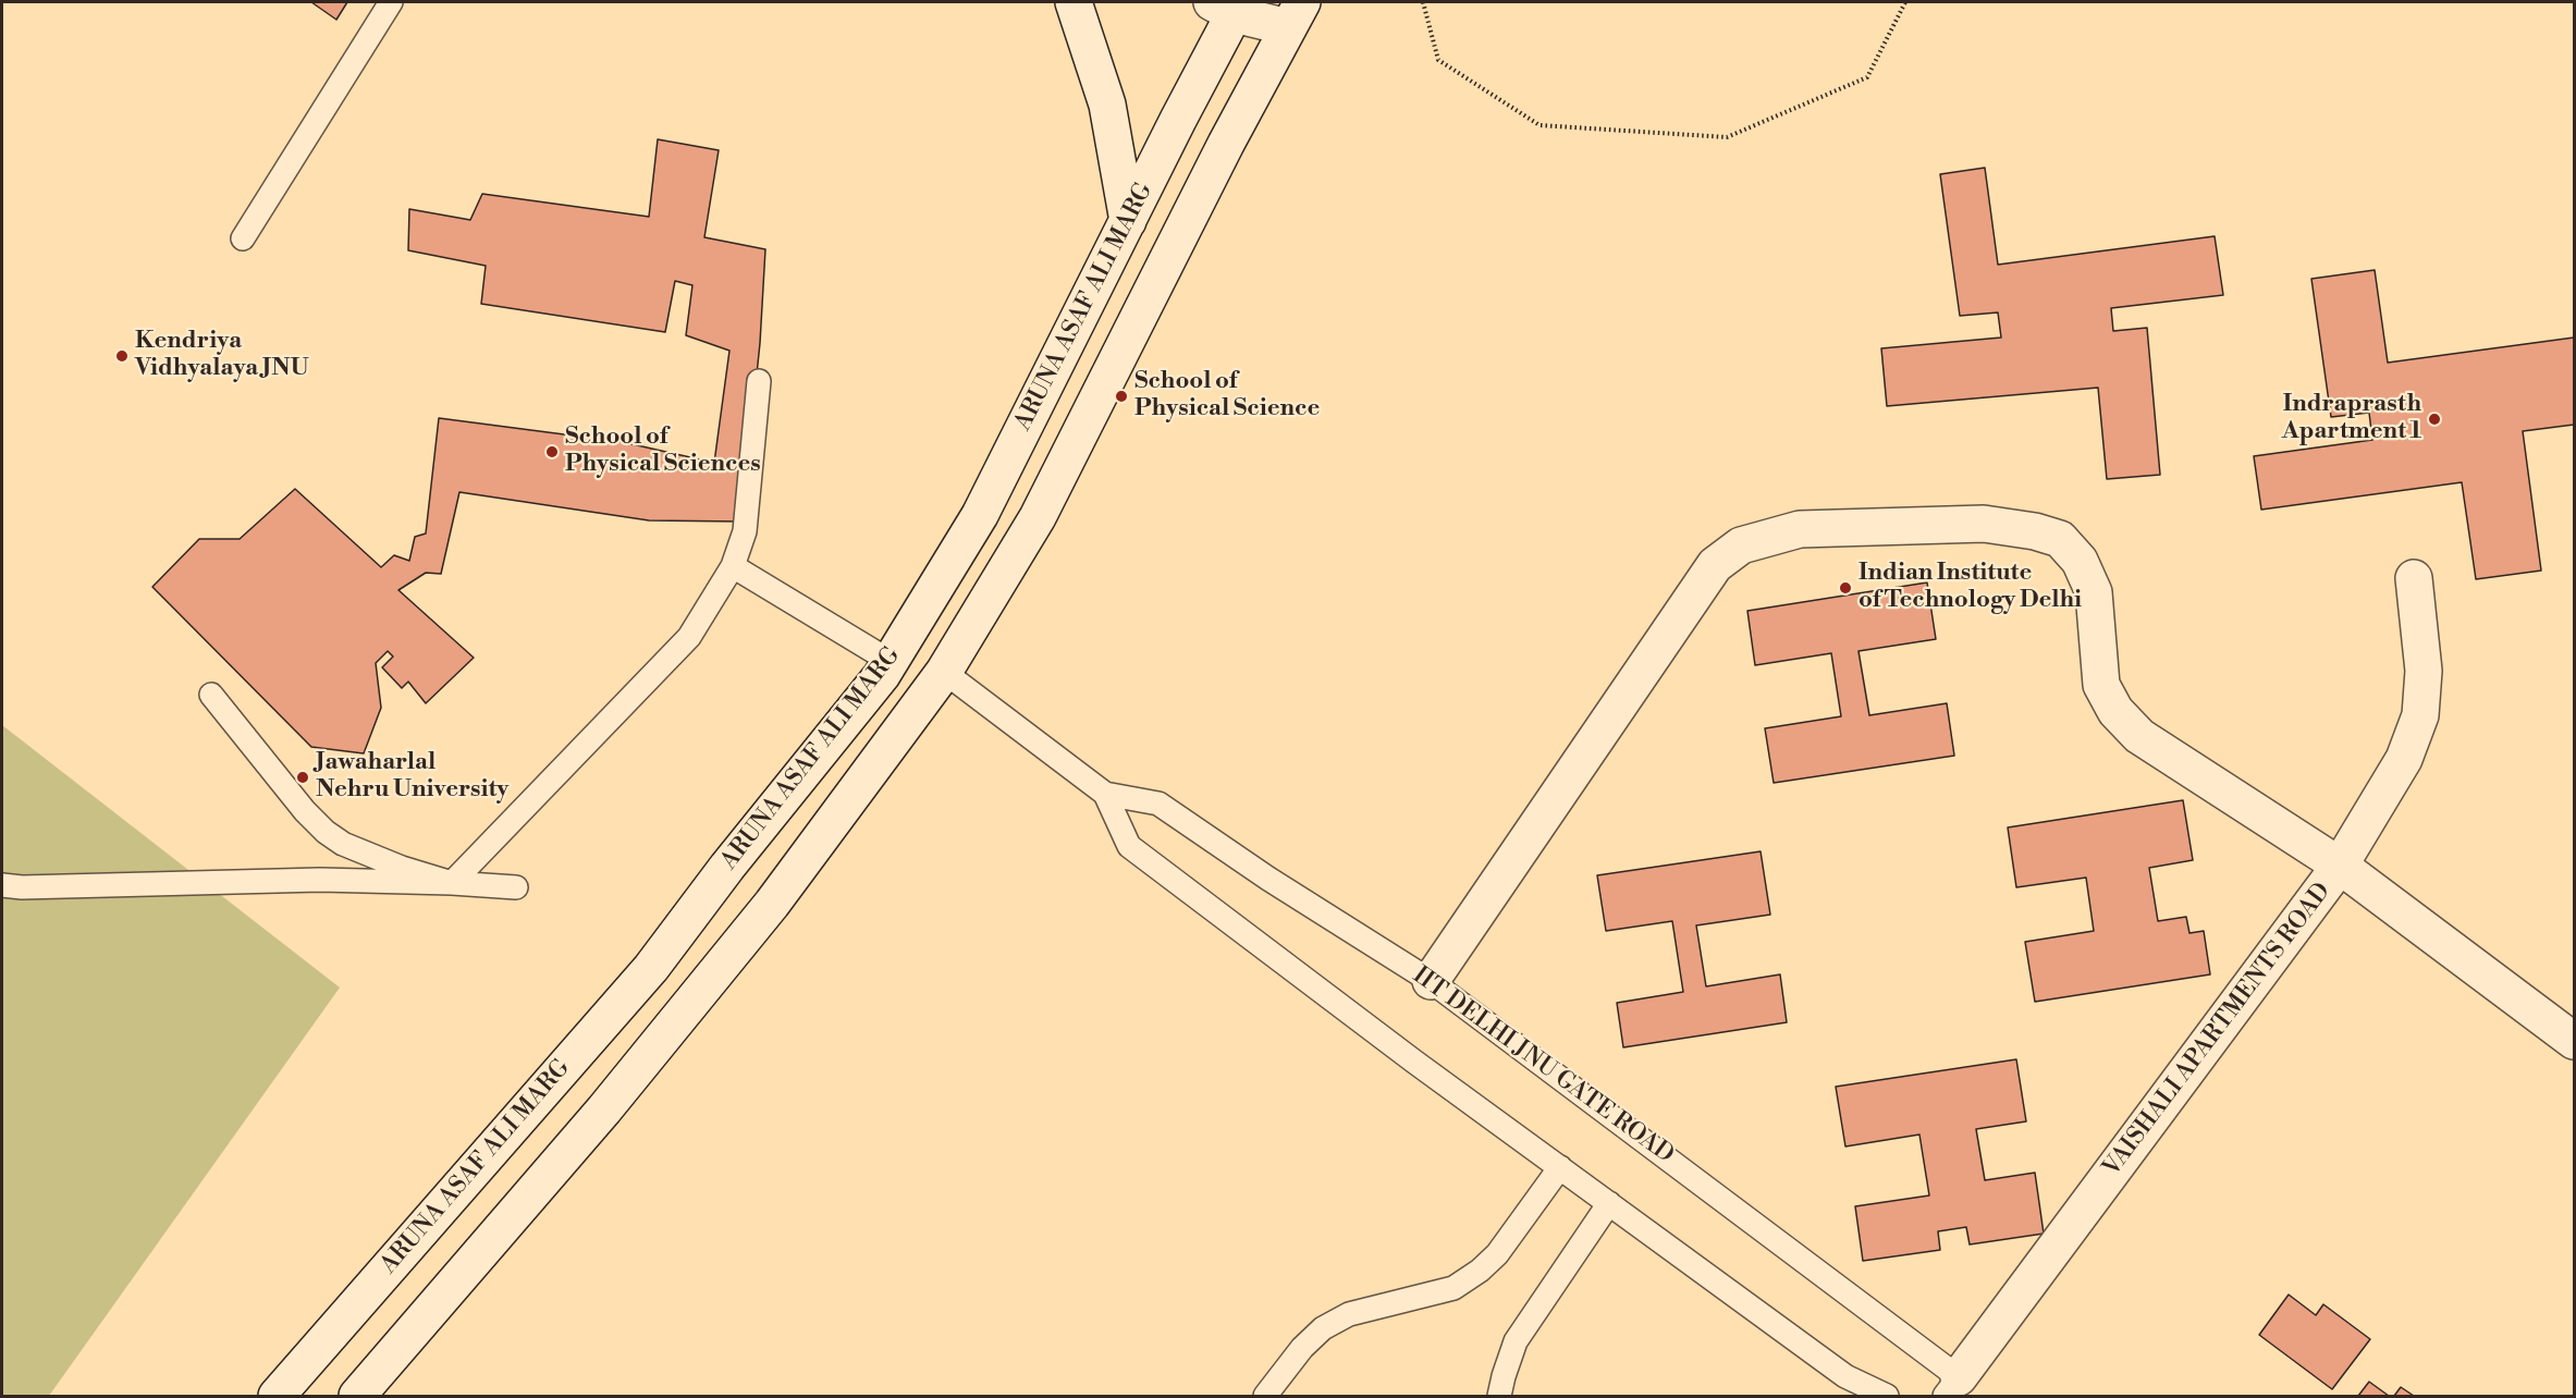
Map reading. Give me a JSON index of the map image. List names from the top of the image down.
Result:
{
  "streets": {
    "main road": ["ARUNA ASAF ALI MARG", "VAISHALI APARTMENTS ROAD"],
    "lane": ["IIT DELHI JNU GATE ROAD"]
  },
  "crossings": [
    ["VAISHALI APARTMENTS ROAD", "IIT DELHI JNU GATE ROAD"]
  ],
  "places": [
    "Kendriya Vidhyalaya JNU",
    "School of Physical Science",
    "Indraprasth Apartment 1",
    "School of Physical Sciences",
    "Indian Institute of Technology Delhi",
    "Jawaharlal Nehru University"
  ]
}
